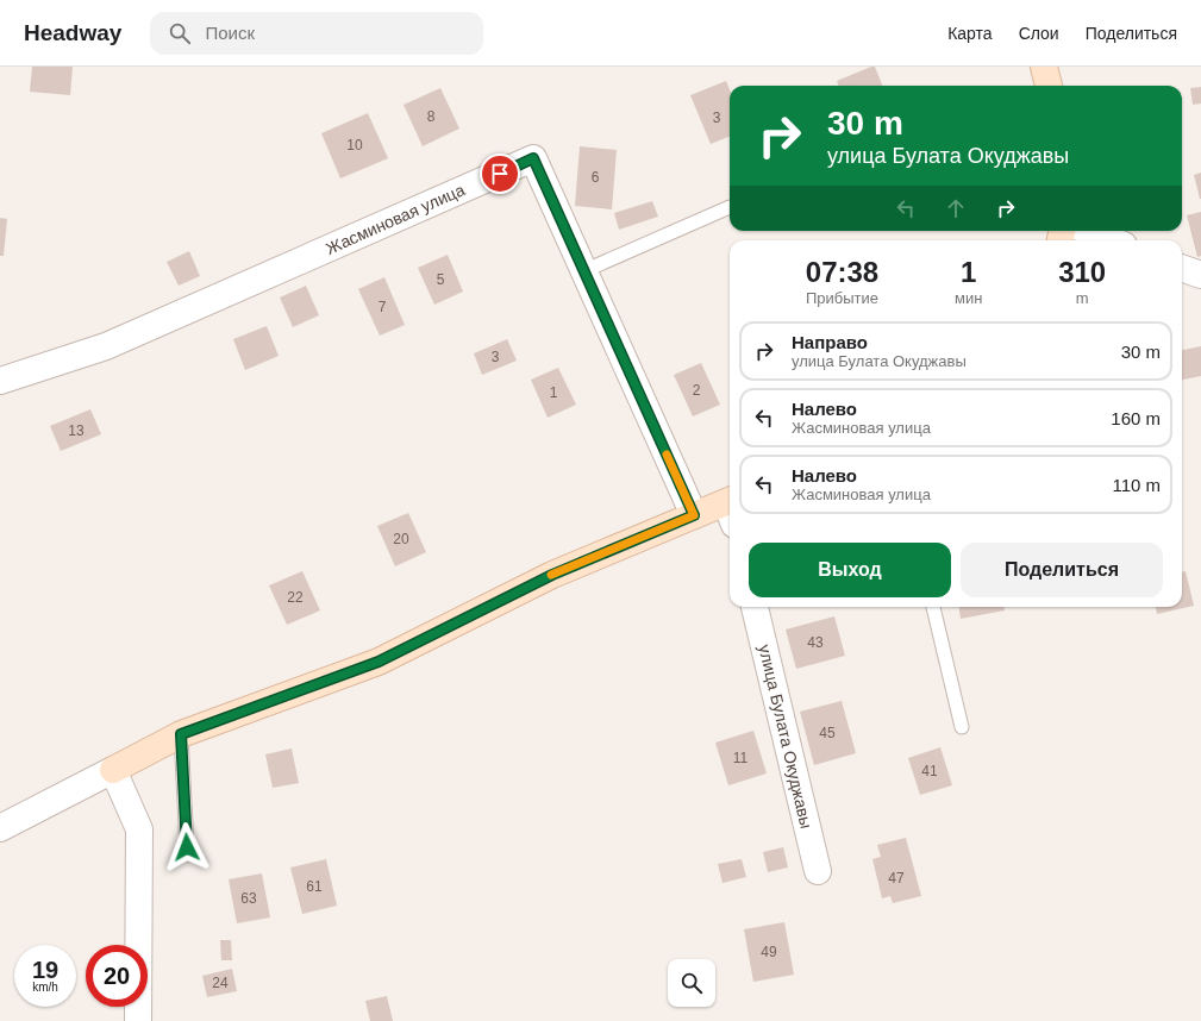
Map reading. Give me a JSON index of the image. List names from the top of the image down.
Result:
{
  "streets": {
    "street": ["Жасминовая улица", "улица Булата Окуджавы"]
  },
  "house_numbers": [
    "8",
    "3",
    "10",
    "6",
    "5",
    "7",
    "3",
    "2",
    "1",
    "13",
    "20",
    "22",
    "43",
    "45",
    "11",
    "41",
    "47",
    "61",
    "63",
    "49",
    "24"
  ],
  "page": {
    "header": "Headway",
    "search": "Поиск",
    "nav": ["Карта", "Слои", "Поделиться"],
    "turn": ["30 m", "улица Булата Окуджавы"],
    "eta": [
      "07:38",
      "Прибытие",
      "1",
      "мин",
      "310",
      "m"
    ],
    "list": [
      {
        "name": "Направо",
        "note": "улица Булата Окуджавы",
        "value": "30 m"
      },
      {
        "name": "Налево",
        "note": "Жасминовая улица",
        "value": "160 m"
      },
      {
        "name": "Налево",
        "note": "Жасминовая улица",
        "value": "110 m"
      }
    ],
    "buttons": ["Выход", "Поделиться"],
    "speed": "19 km/h",
    "limit": "20"
  }
}
